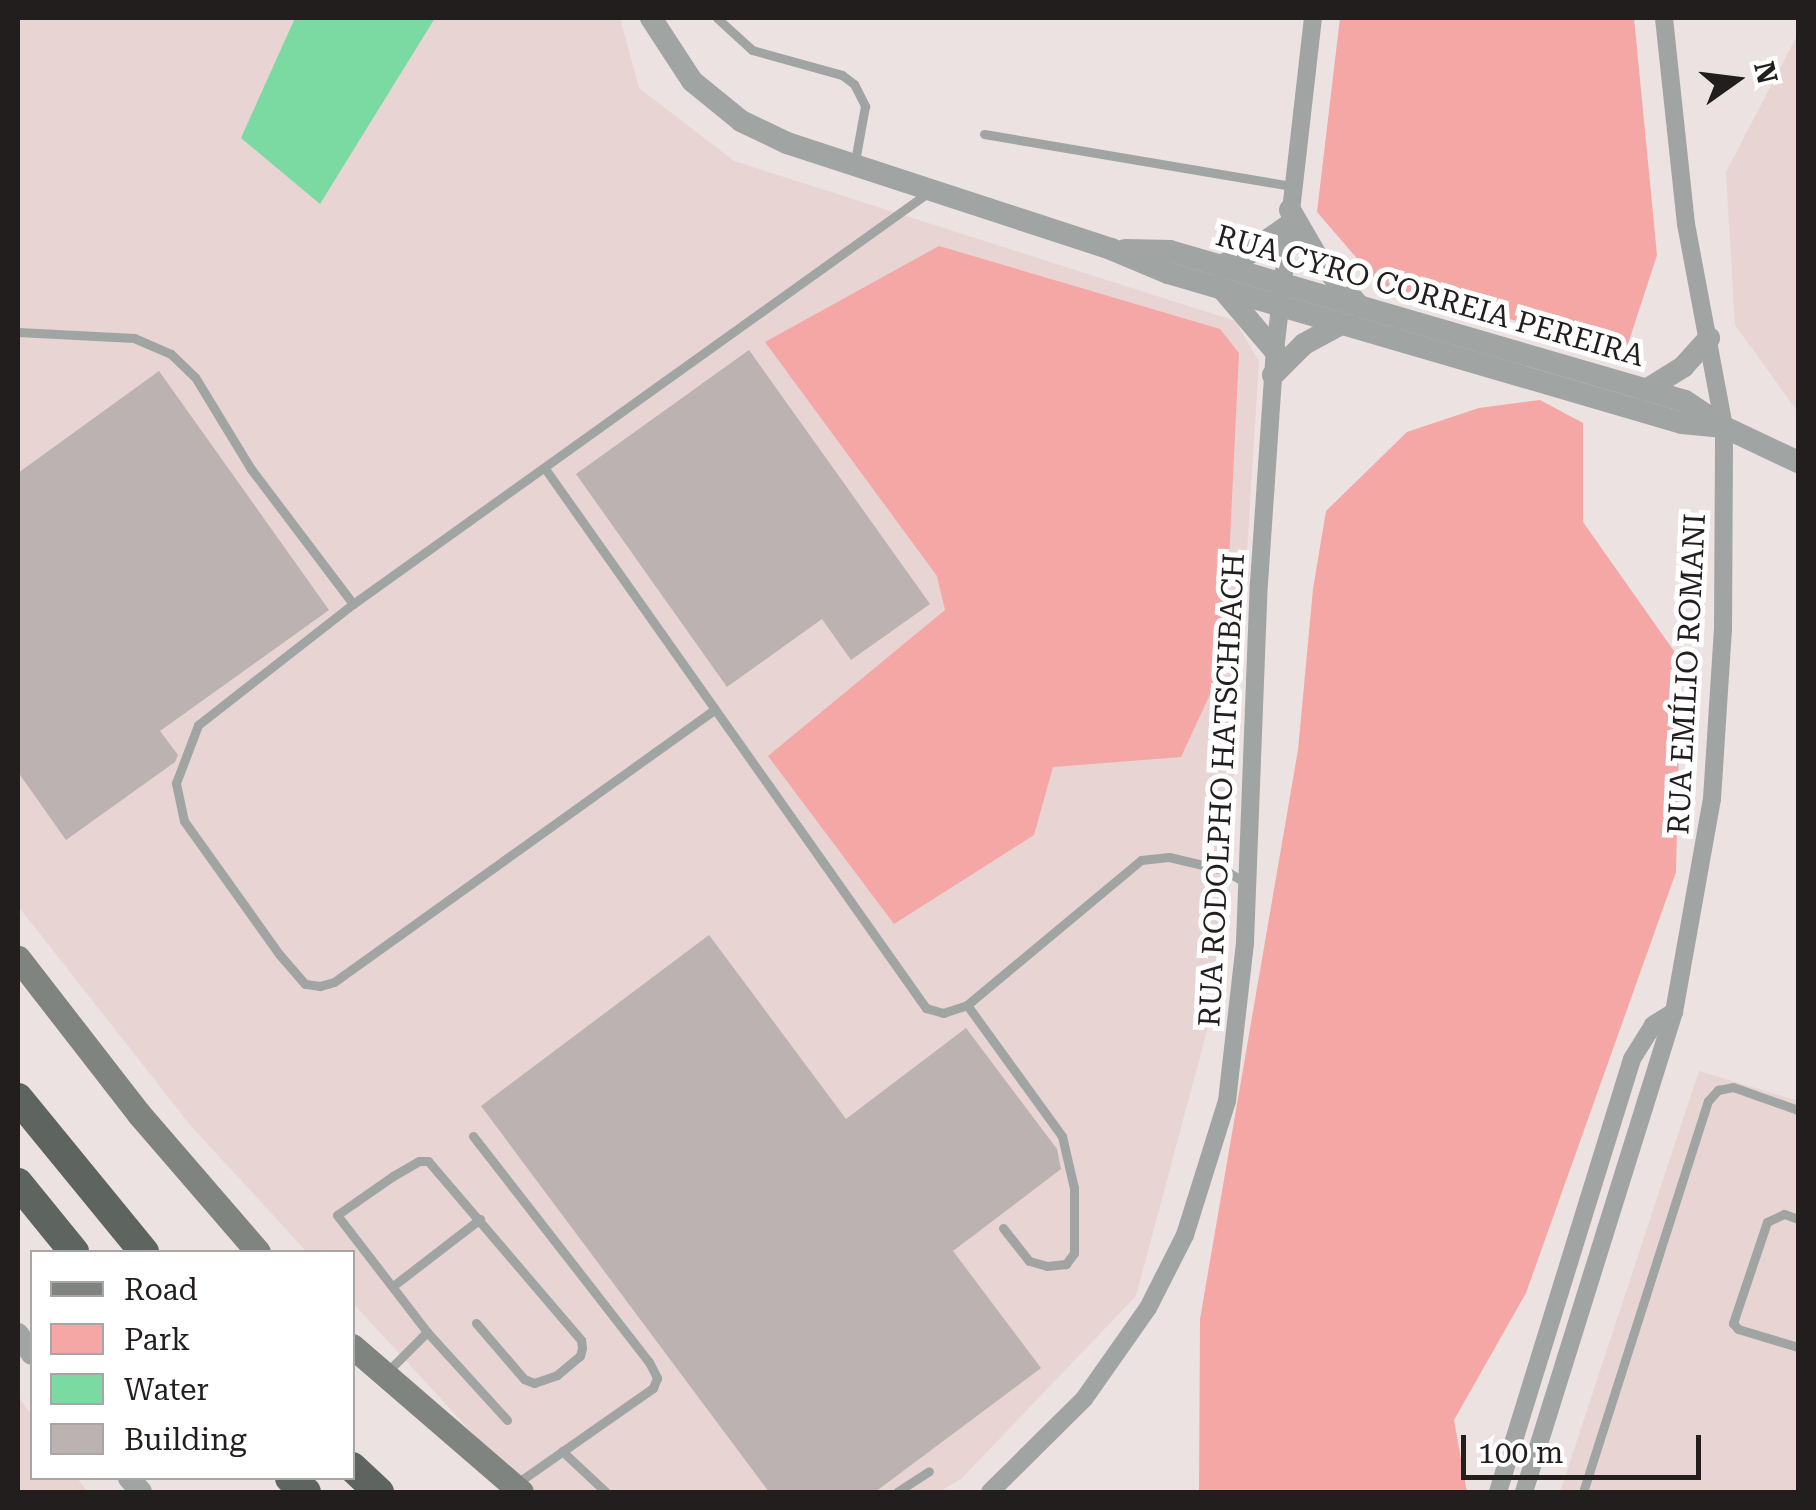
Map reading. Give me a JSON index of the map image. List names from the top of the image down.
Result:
{
  "streets": {
    "street": ["RUA CYRO CORREIA PEREIRA", "RUA EMÍLIO ROMANI", "RUA RODOLPHO HATSCHBACH"]
  },
  "crossings": [
    ["RUA CYRO CORREIA PEREIRA", "RUA EMÍLIO ROMANI"],
    ["RUA CYRO CORREIA PEREIRA", "RUA RODOLPHO HATSCHBACH"]
  ],
  "legend": [
    "Road",
    "Park",
    "Water",
    "Building"
  ],
  "scale_bar": "100 m",
  "north": "right"
}
